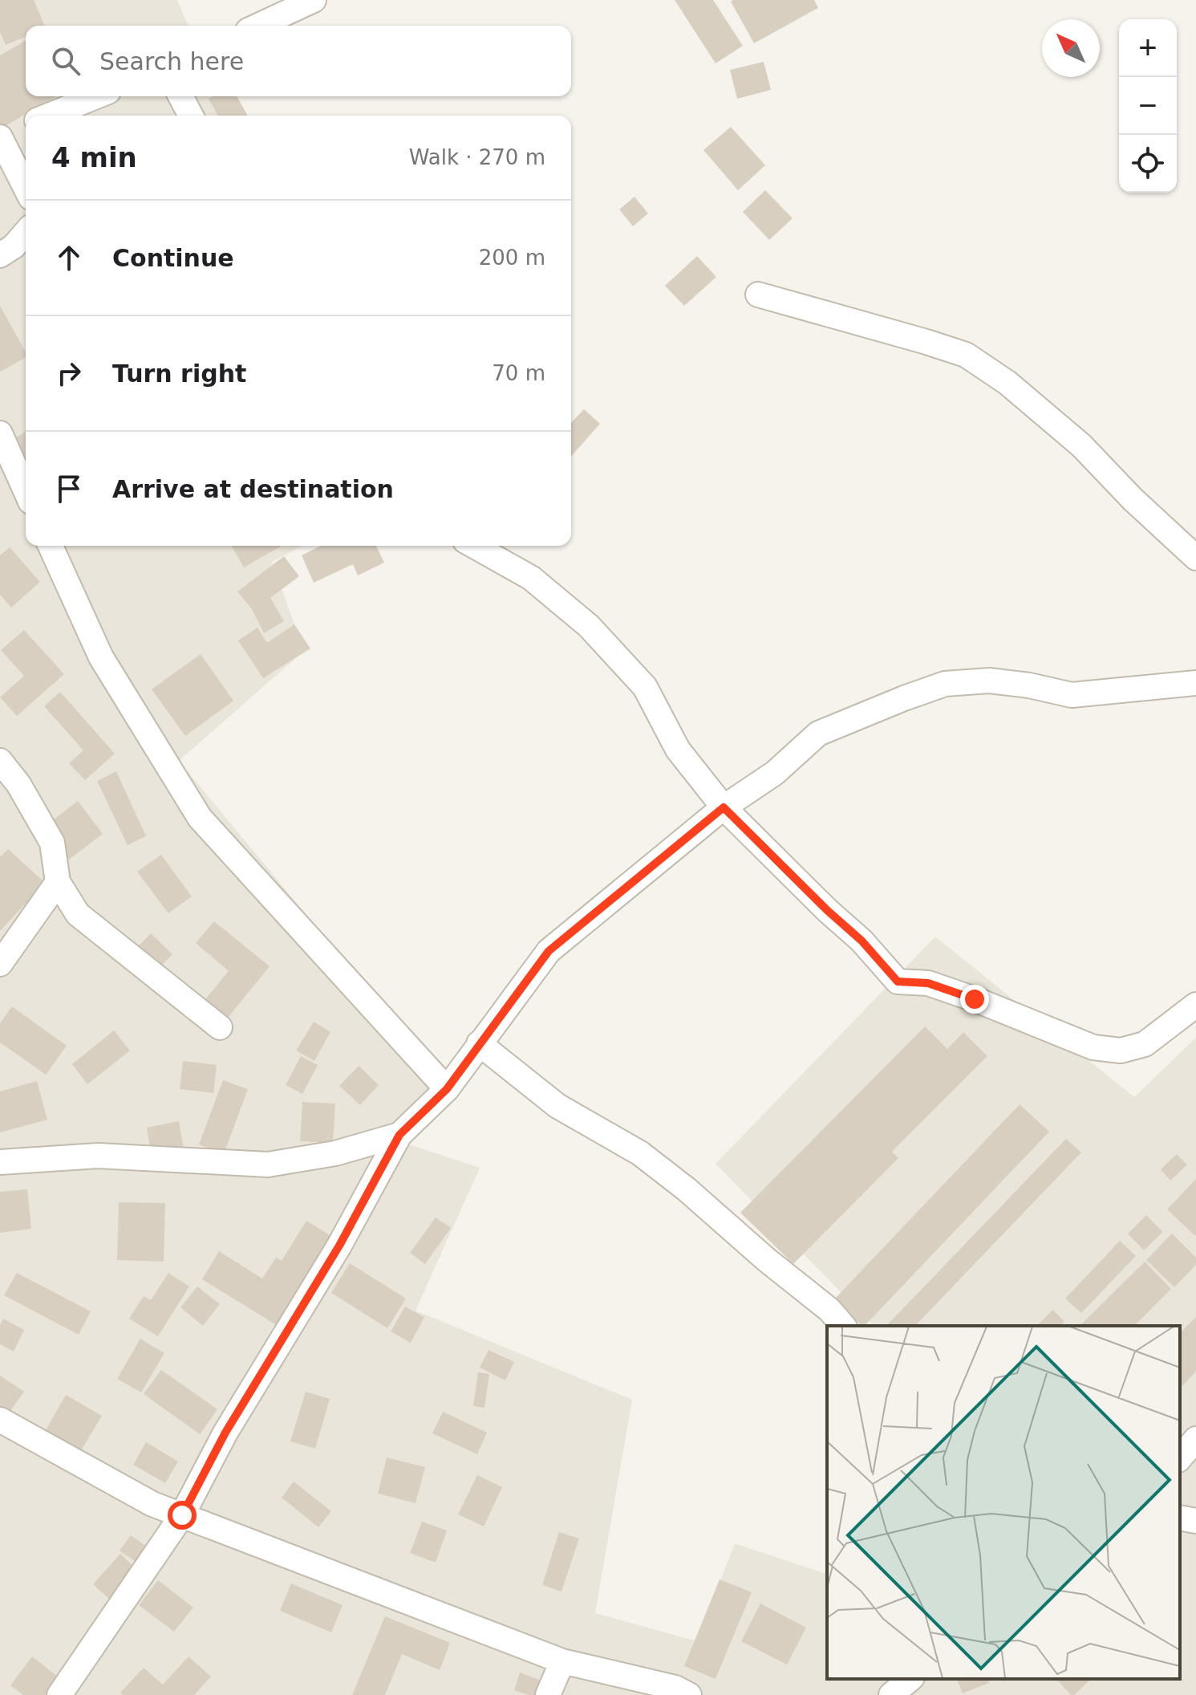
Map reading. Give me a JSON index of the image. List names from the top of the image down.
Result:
{
  "north": "top left",
  "page": {
    "map_buttons": ["+", "−"],
    "search": "Search here",
    "heading": ["4 min", "Walk · 270 m"],
    "list": [
      ["Continue", "200 m"],
      ["Turn right", "70 m"],
      "Arrive at destination"
    ]
  }
}
